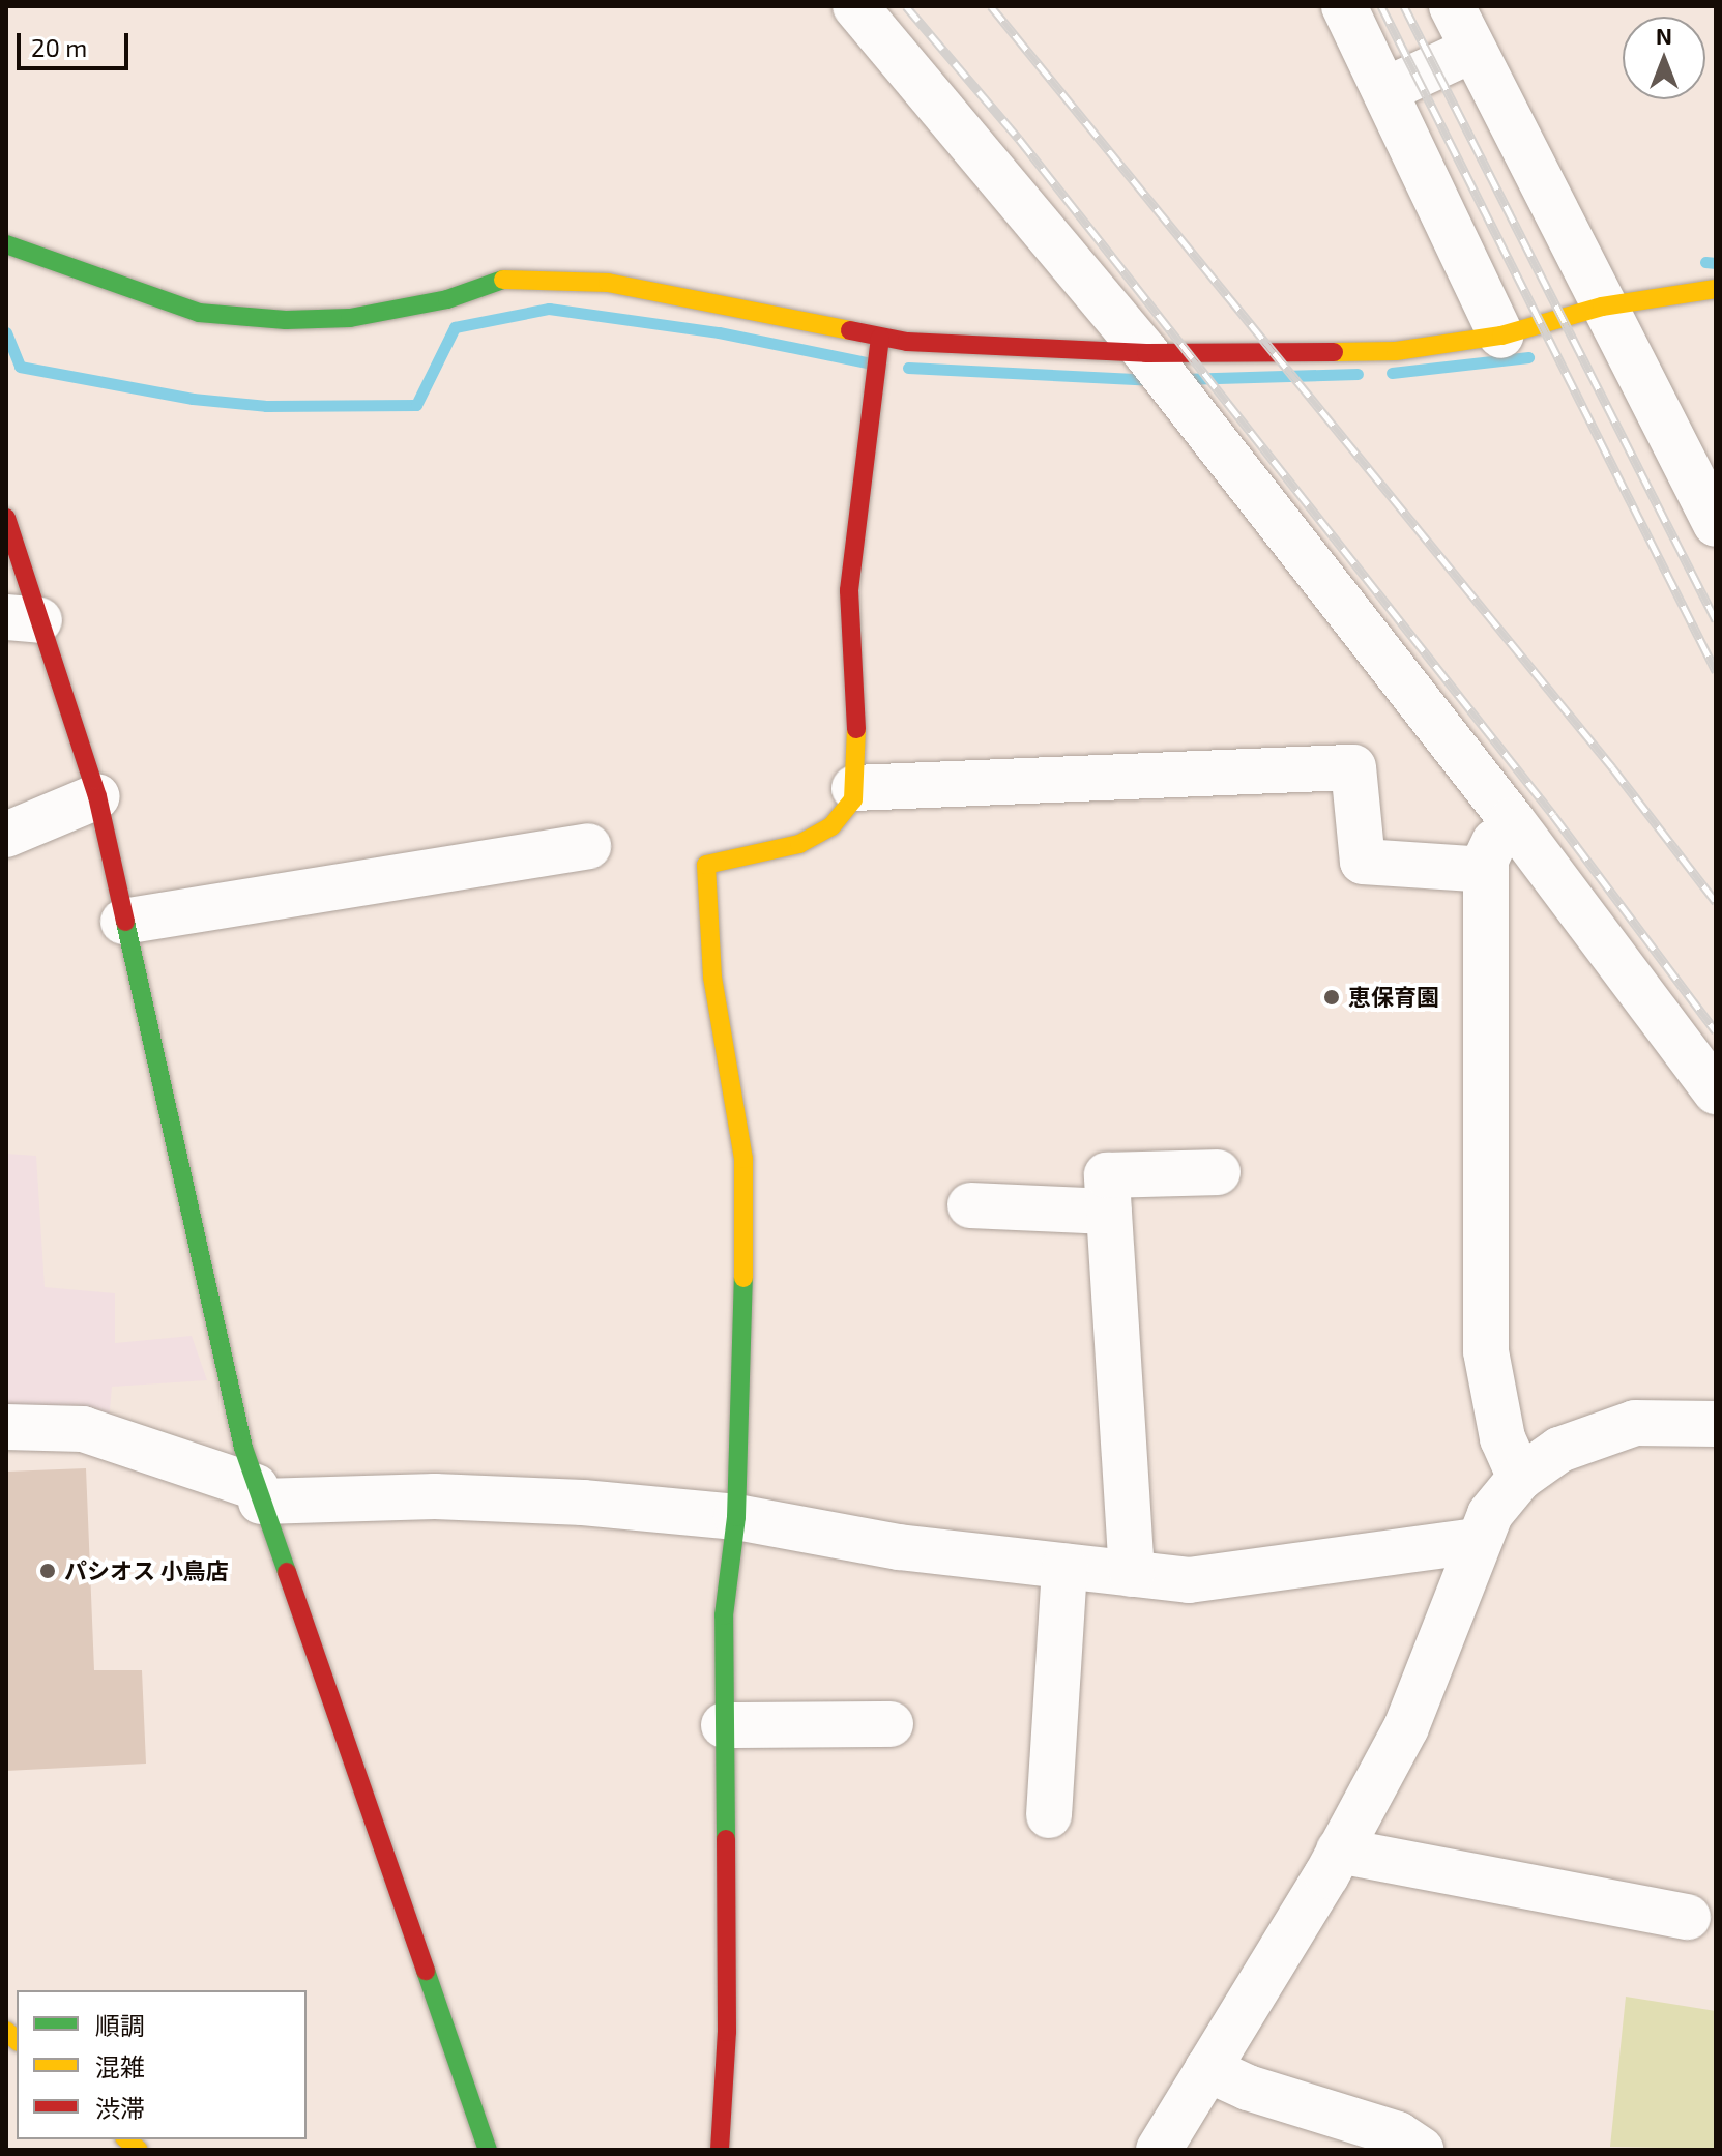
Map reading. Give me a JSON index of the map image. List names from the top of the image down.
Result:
{
  "places": ["恵保育園", "パシオス 小鳥店"],
  "legend": ["順調", "混雑", "渋滞"],
  "scale_bar": "20 m",
  "north": "top"
}
